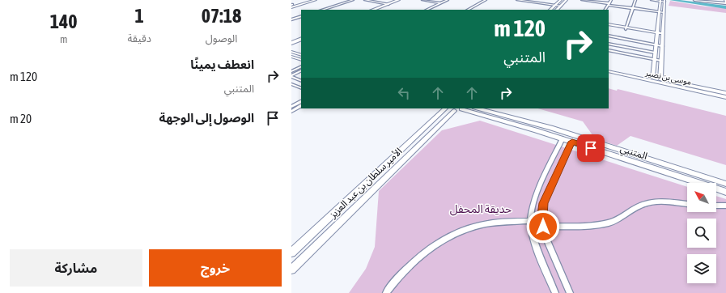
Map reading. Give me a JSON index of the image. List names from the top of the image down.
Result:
{
  "streets": {
    "street": ["موسى بن نصير", "المتنبي", "الأمير سلطان بن عبد العزيز"]
  },
  "parks": ["حديقة المحفل"],
  "north": "top left",
  "page": {
    "eta": [
      "07:18",
      "الوصول",
      "1",
      "دقيقة",
      "140",
      "m"
    ],
    "turn": ["120 m", "المتنبي"],
    "list": [
      {
        "name": "انعطف يمينًا",
        "note": "المتنبي",
        "value": "120 m"
      },
      {
        "name": "الوصول إلى الوجهة",
        "value": "20 m"
      }
    ],
    "buttons": ["خروج", "مشاركة"]
  }
}
